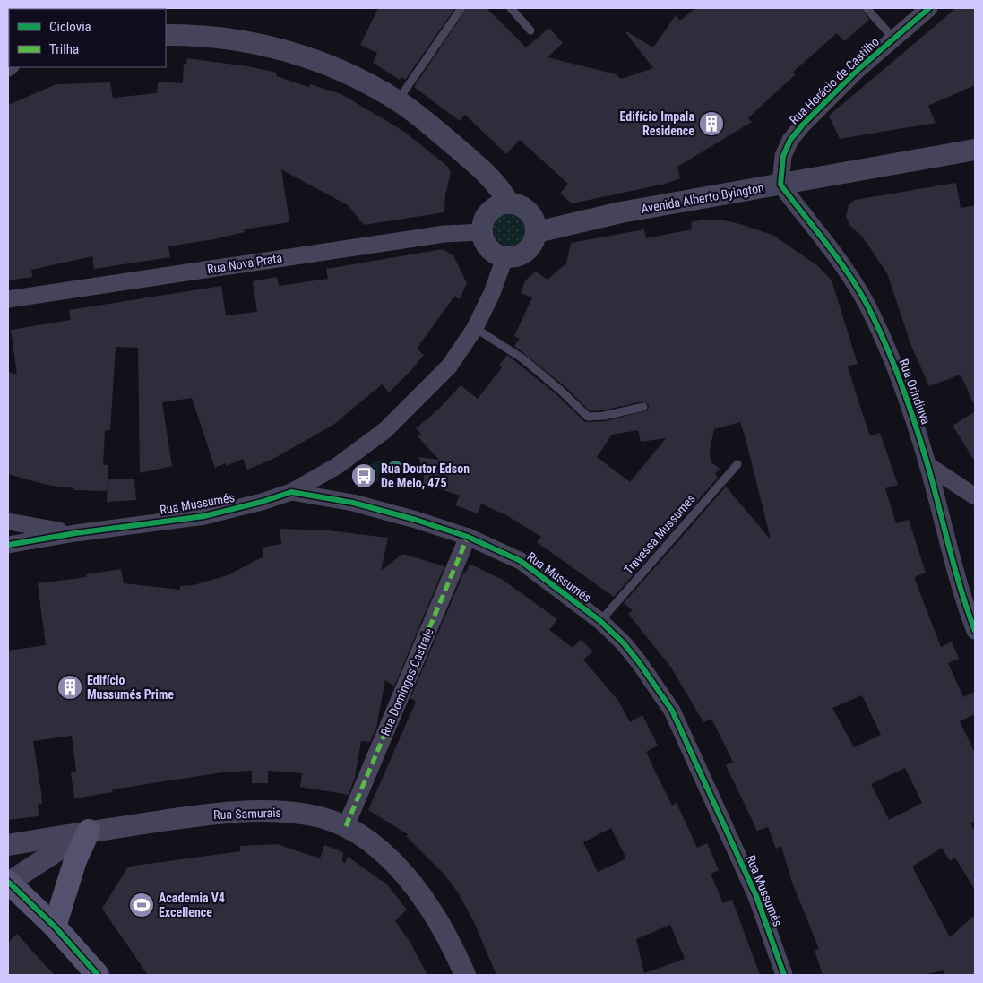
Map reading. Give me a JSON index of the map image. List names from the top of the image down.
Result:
{
  "streets": {
    "street": [
      "Rua Horácio de Castilho",
      "Avenida Alberto Byington",
      "Rua Nova Prata",
      "Rua Orindiuva",
      "Rua Mussumés",
      "Rua Domingos Castrale",
      "Rua Samurais"
    ],
    "lane": ["Travessa Mussumes"]
  },
  "crossings": [
    ["Rua Horácio de Castilho", "Avenida Alberto Byington"],
    ["Rua Horácio de Castilho", "Rua Orindiuva"],
    ["Avenida Alberto Byington", "Rua Nova Prata"],
    ["Avenida Alberto Byington", "Rua Orindiuva"],
    ["Rua Mussumés", "Travessa Mussumes"],
    ["Rua Mussumés", "Rua Domingos Castrale"],
    ["Rua Domingos Castrale", "Rua Samurais"]
  ],
  "places": {
    "building": ["Edifício Impala Residence", "Edifício Mussumés Prime"],
    "bus stop": ["Rua Doutor Edson De Melo, 475"],
    "sports": ["Academia V4 Excellence"]
  },
  "legend": ["Ciclovia", "Trilha"]
}
